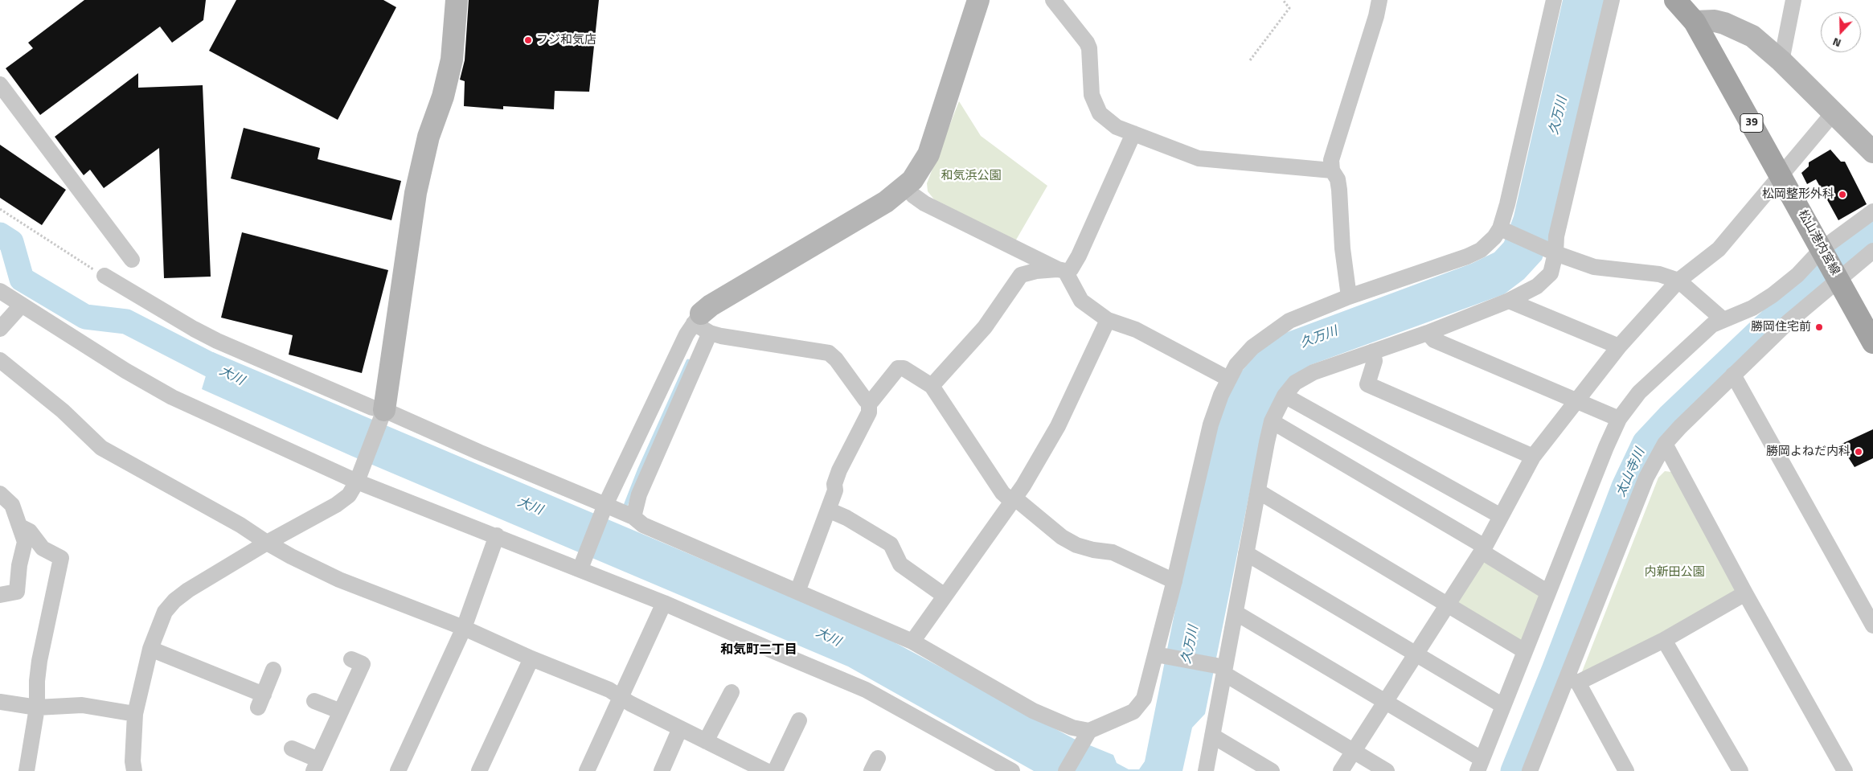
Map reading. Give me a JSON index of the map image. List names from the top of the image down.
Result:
{
  "streets": {
    "main road": ["39", "松山港内宮線"]
  },
  "districts": ["和気町二丁目"],
  "water": ["久万川", "大川", "太山寺川"],
  "parks": ["和気浜公園", "内新田公園"],
  "places": [
    "フジ和気店",
    "松岡整形外科",
    "勝岡住宅前",
    "勝岡よねだ内科"
  ],
  "north": "bottom"
}
